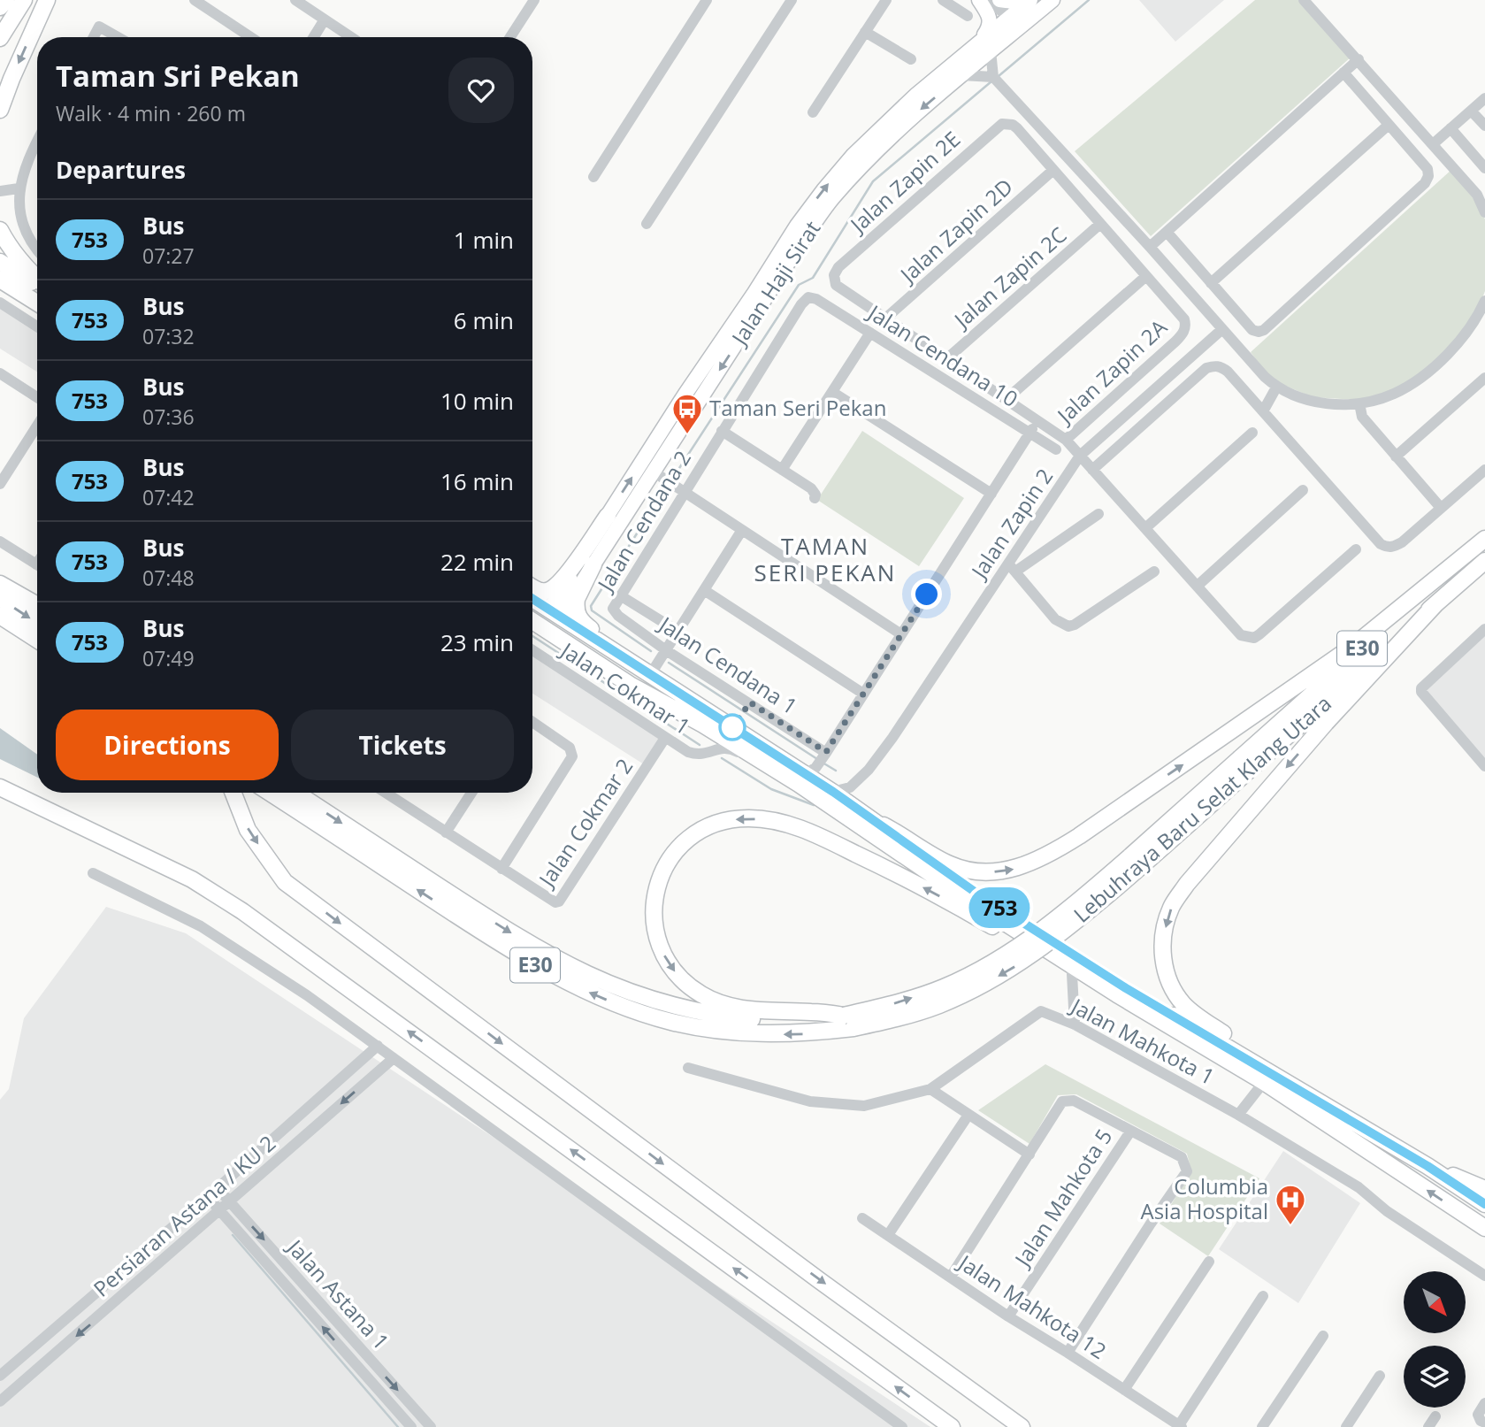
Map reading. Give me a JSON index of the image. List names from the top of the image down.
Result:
{
  "streets": {
    "highway": ["E30", "Lebuhraya Baru Selat Klang Utara"],
    "main road": ["Jalan Haji Sirat"],
    "street": [
      "Jalan Zapin 2E",
      "Jalan Zapin 2D",
      "Jalan Zapin 2C",
      "Jalan Cendana 10",
      "Jalan Zapin 2A",
      "Jalan Cendana 2",
      "Jalan Zapin 2",
      "Jalan Cendana 1",
      "Jalan Cokmar 1",
      "Jalan Cokmar 2",
      "Jalan Mahkota 1",
      "Jalan Mahkota 5",
      "Persiaran Astana / KU 2",
      "Jalan Astana 1",
      "Jalan Mahkota 12"
    ]
  },
  "crossings": [
    ["Jalan Zapin 2E", "Jalan Zapin 2D"],
    ["Jalan Cendana 10", "Jalan Cendana 2"],
    ["Jalan Cendana 2", "Jalan Cendana 1"],
    ["Jalan Cokmar 1", "Jalan Cokmar 2"],
    ["Jalan Mahkota 5", "Jalan Mahkota 12"],
    ["Persiaran Astana / KU 2", "Jalan Astana 1"]
  ],
  "districts": ["TAMAN SERI PEKAN"],
  "places": {
    "bus stop": ["Taman Seri Pekan"],
    "hospital": ["Columbia Asia Hospital"]
  },
  "lines": ["bus line 753"],
  "north": "bottom right",
  "page": {
    "on_map": "753",
    "heading": [
      ["Taman Sri Pekan", "Walk · 4 min · 260 m"],
      "Departures"
    ],
    "list": [
      {
        "mark": "753",
        "name": "Bus",
        "note": "07:27",
        "value": "1 min"
      },
      {
        "mark": "753",
        "name": "Bus",
        "note": "07:32",
        "value": "6 min"
      },
      {
        "mark": "753",
        "name": "Bus",
        "note": "07:36",
        "value": "10 min"
      },
      {
        "mark": "753",
        "name": "Bus",
        "note": "07:42",
        "value": "16 min"
      },
      {
        "mark": "753",
        "name": "Bus",
        "note": "07:48",
        "value": "22 min"
      },
      {
        "mark": "753",
        "name": "Bus",
        "note": "07:49",
        "value": "23 min"
      }
    ],
    "buttons": ["Directions", "Tickets"]
  }
}
